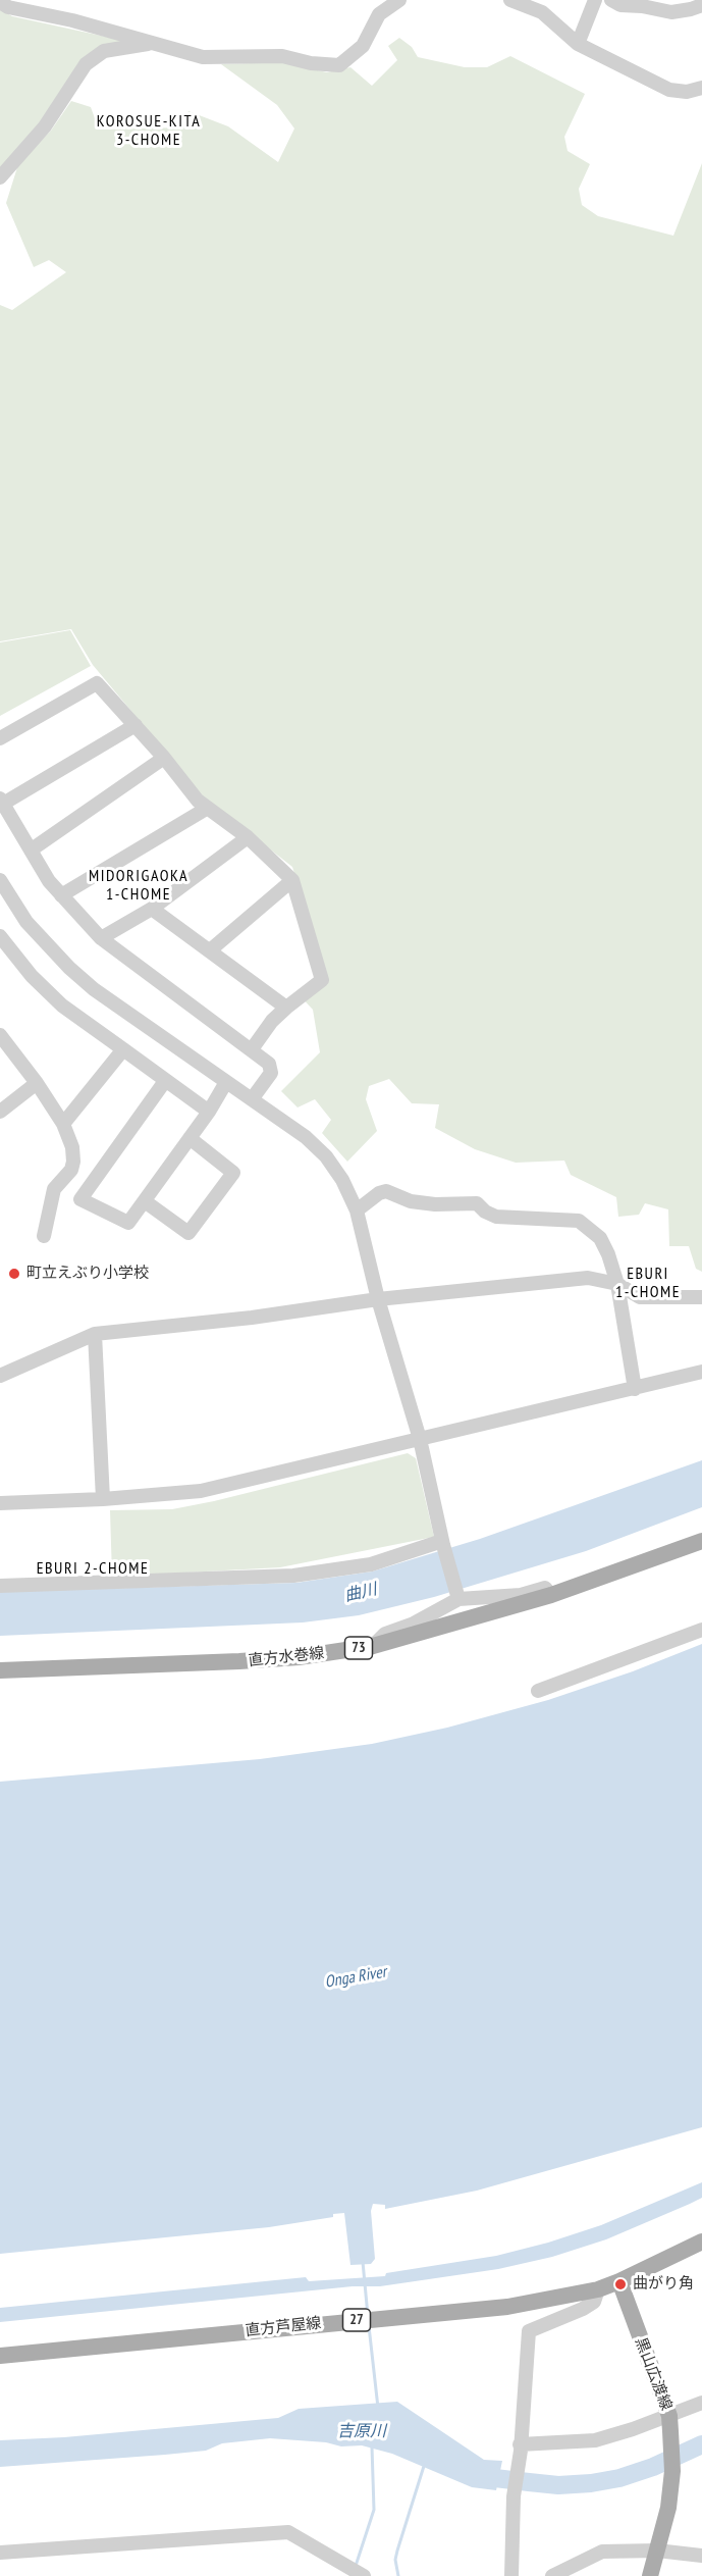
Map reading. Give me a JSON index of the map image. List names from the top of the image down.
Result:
{
  "streets": {
    "main road": [
      "73",
      "直方水巻線",
      "27",
      "直方芦屋線",
      "黒山広渡線"
    ]
  },
  "crossings": [
    ["直方芦屋線", "黒山広渡線"]
  ],
  "districts": [
    "KOROSUE-KITA 3-CHOME",
    "MIDORIGAOKA 1-CHOME",
    "EBURI 1-CHOME",
    "EBURI 2-CHOME"
  ],
  "water": ["曲川", "Onga River", "吉原川"],
  "places": ["町立えぶり小学校", "曲がり角"]
}
